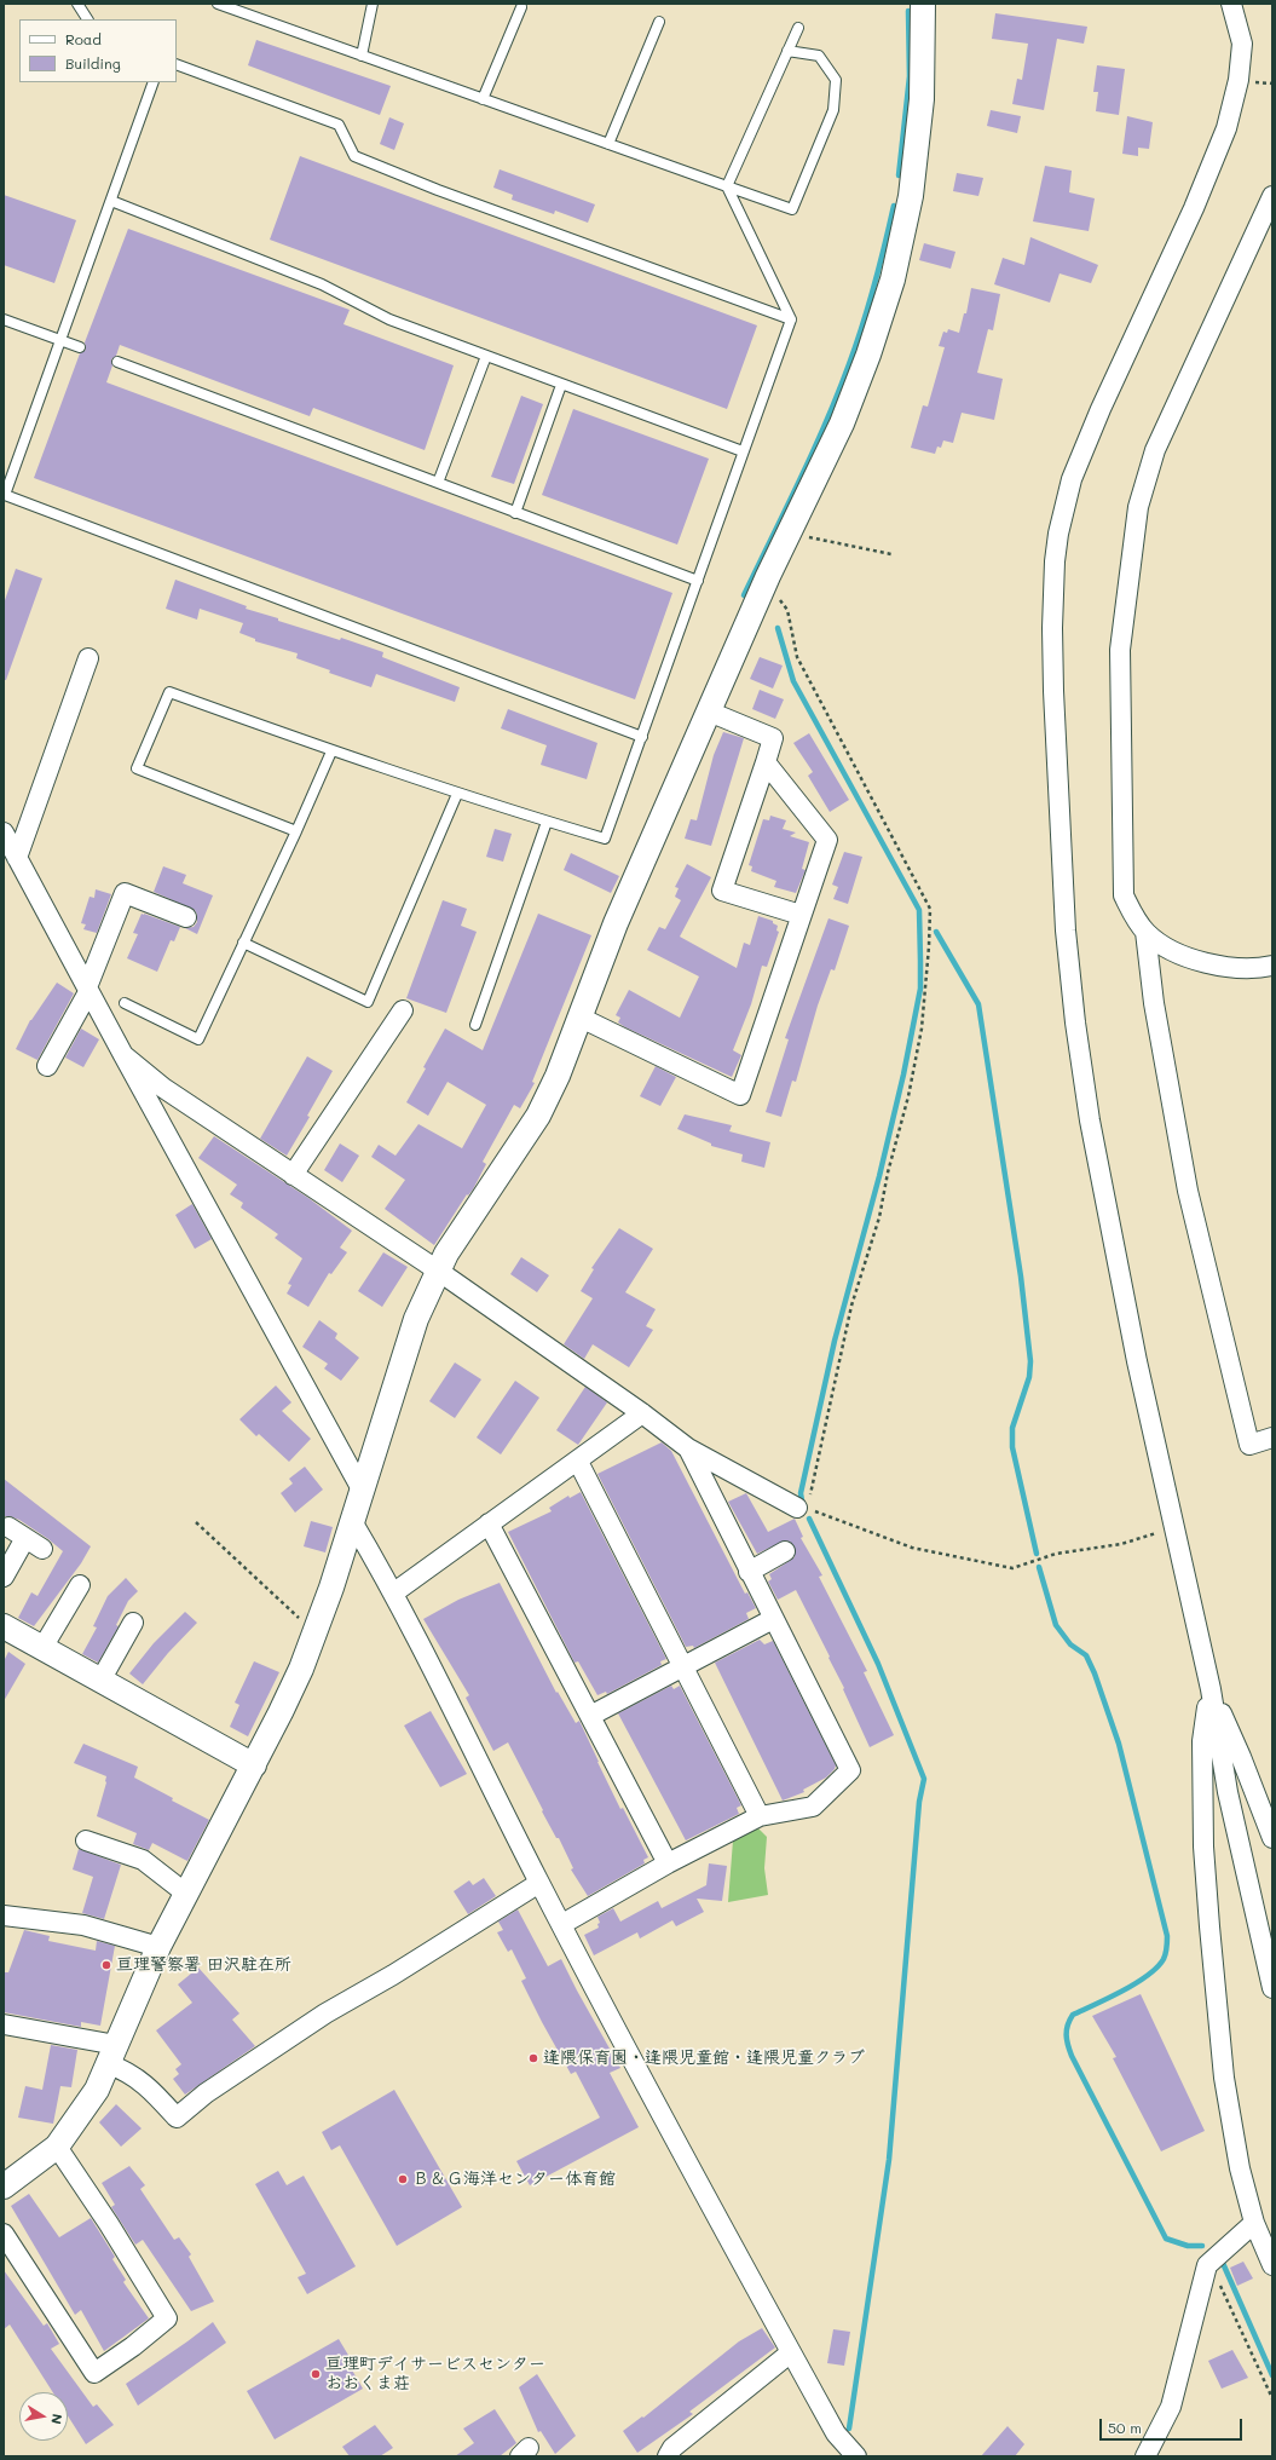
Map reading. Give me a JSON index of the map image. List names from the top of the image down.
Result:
{
  "places": [
    "亘理警察署 田沢駐在所",
    "逢隈保育園・逢隈児童館・逢隈児童クラブ",
    "Ｂ＆Ｇ海洋センター体育館",
    "亘理町デイサービスセンター おおくま荘"
  ],
  "legend": ["Road", "Building"],
  "scale_bar": "50 m",
  "north": "right"
}
